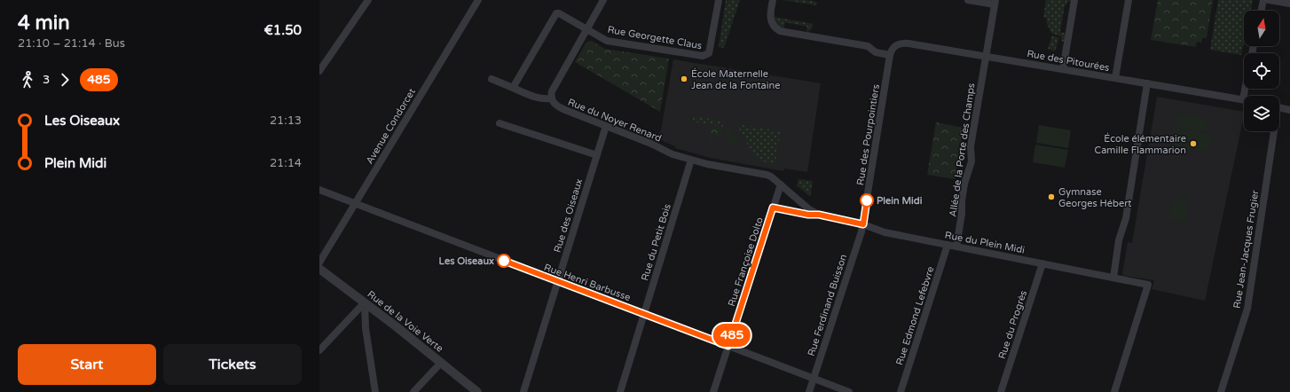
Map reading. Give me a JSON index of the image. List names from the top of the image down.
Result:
{
  "streets": {
    "street": [
      "Rue Georgette Claus",
      "Rue des Pitourées",
      "Rue du Noyer Renard",
      "Avenue Condorcet",
      "Rue des Pourpointiers",
      "Allée de la Porte des Champs",
      "Rue des Oiseaux",
      "Rue du Petit Bois",
      "Rue du Plein Midi",
      "Rue Jean-Jacques Frugier",
      "Rue Françoise Dolto",
      "Rue Henri Barbusse",
      "Rue Ferdinand Buisson",
      "Rue Edmond Lefebvre",
      "Rue de la Voie Verte",
      "Rue du Progrès"
    ]
  },
  "crossings": [
    ["Rue des Pitourées", "Rue des Pourpointiers"],
    ["Rue des Pitourées", "Allée de la Porte des Champs"],
    ["Rue du Noyer Renard", "Rue des Oiseaux"],
    ["Rue du Noyer Renard", "Rue du Petit Bois"],
    ["Rue du Noyer Renard", "Rue du Plein Midi"],
    ["Rue du Noyer Renard", "Rue Françoise Dolto"],
    ["Avenue Condorcet", "Rue Henri Barbusse"],
    ["Rue des Pourpointiers", "Rue du Plein Midi"],
    ["Rue des Pourpointiers", "Rue Ferdinand Buisson"],
    ["Allée de la Porte des Champs", "Rue du Plein Midi"],
    ["Rue des Oiseaux", "Rue Henri Barbusse"],
    ["Rue du Petit Bois", "Rue Henri Barbusse"],
    ["Rue du Plein Midi", "Rue Françoise Dolto"],
    ["Rue du Plein Midi", "Rue Ferdinand Buisson"],
    ["Rue du Plein Midi", "Rue Edmond Lefebvre"],
    ["Rue du Plein Midi", "Rue du Progrès"],
    ["Rue Françoise Dolto", "Rue Henri Barbusse"],
    ["Rue Henri Barbusse", "Rue Ferdinand Buisson"]
  ],
  "places": [
    "École Maternelle Jean de la Fontaine",
    "École élémentaire Camille Flammarion",
    "Gymnase Georges Hébert",
    "Plein Midi",
    "Les Oiseaux"
  ],
  "lines": ["bus line 485"],
  "north": "top",
  "page": {
    "heading": ["4 min", "21:10 – 21:14 · Bus", "€1.50"],
    "on_map": "485",
    "legs": ["3", "485"],
    "list": [
      {
        "name": "Les Oiseaux",
        "value": "21:13"
      },
      {
        "name": "Plein Midi",
        "value": "21:14"
      }
    ],
    "buttons": ["Start", "Tickets"]
  }
}
